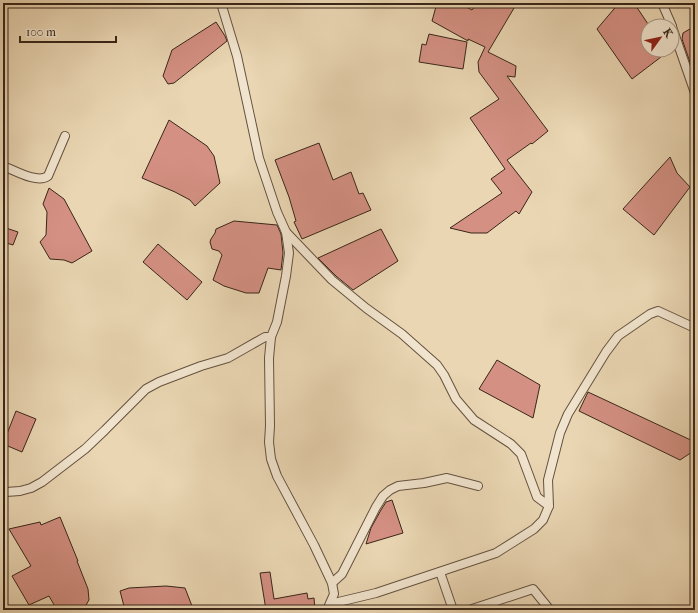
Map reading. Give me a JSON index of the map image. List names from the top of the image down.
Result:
{
  "scale_bar": "100 m",
  "north": "top right"
}
